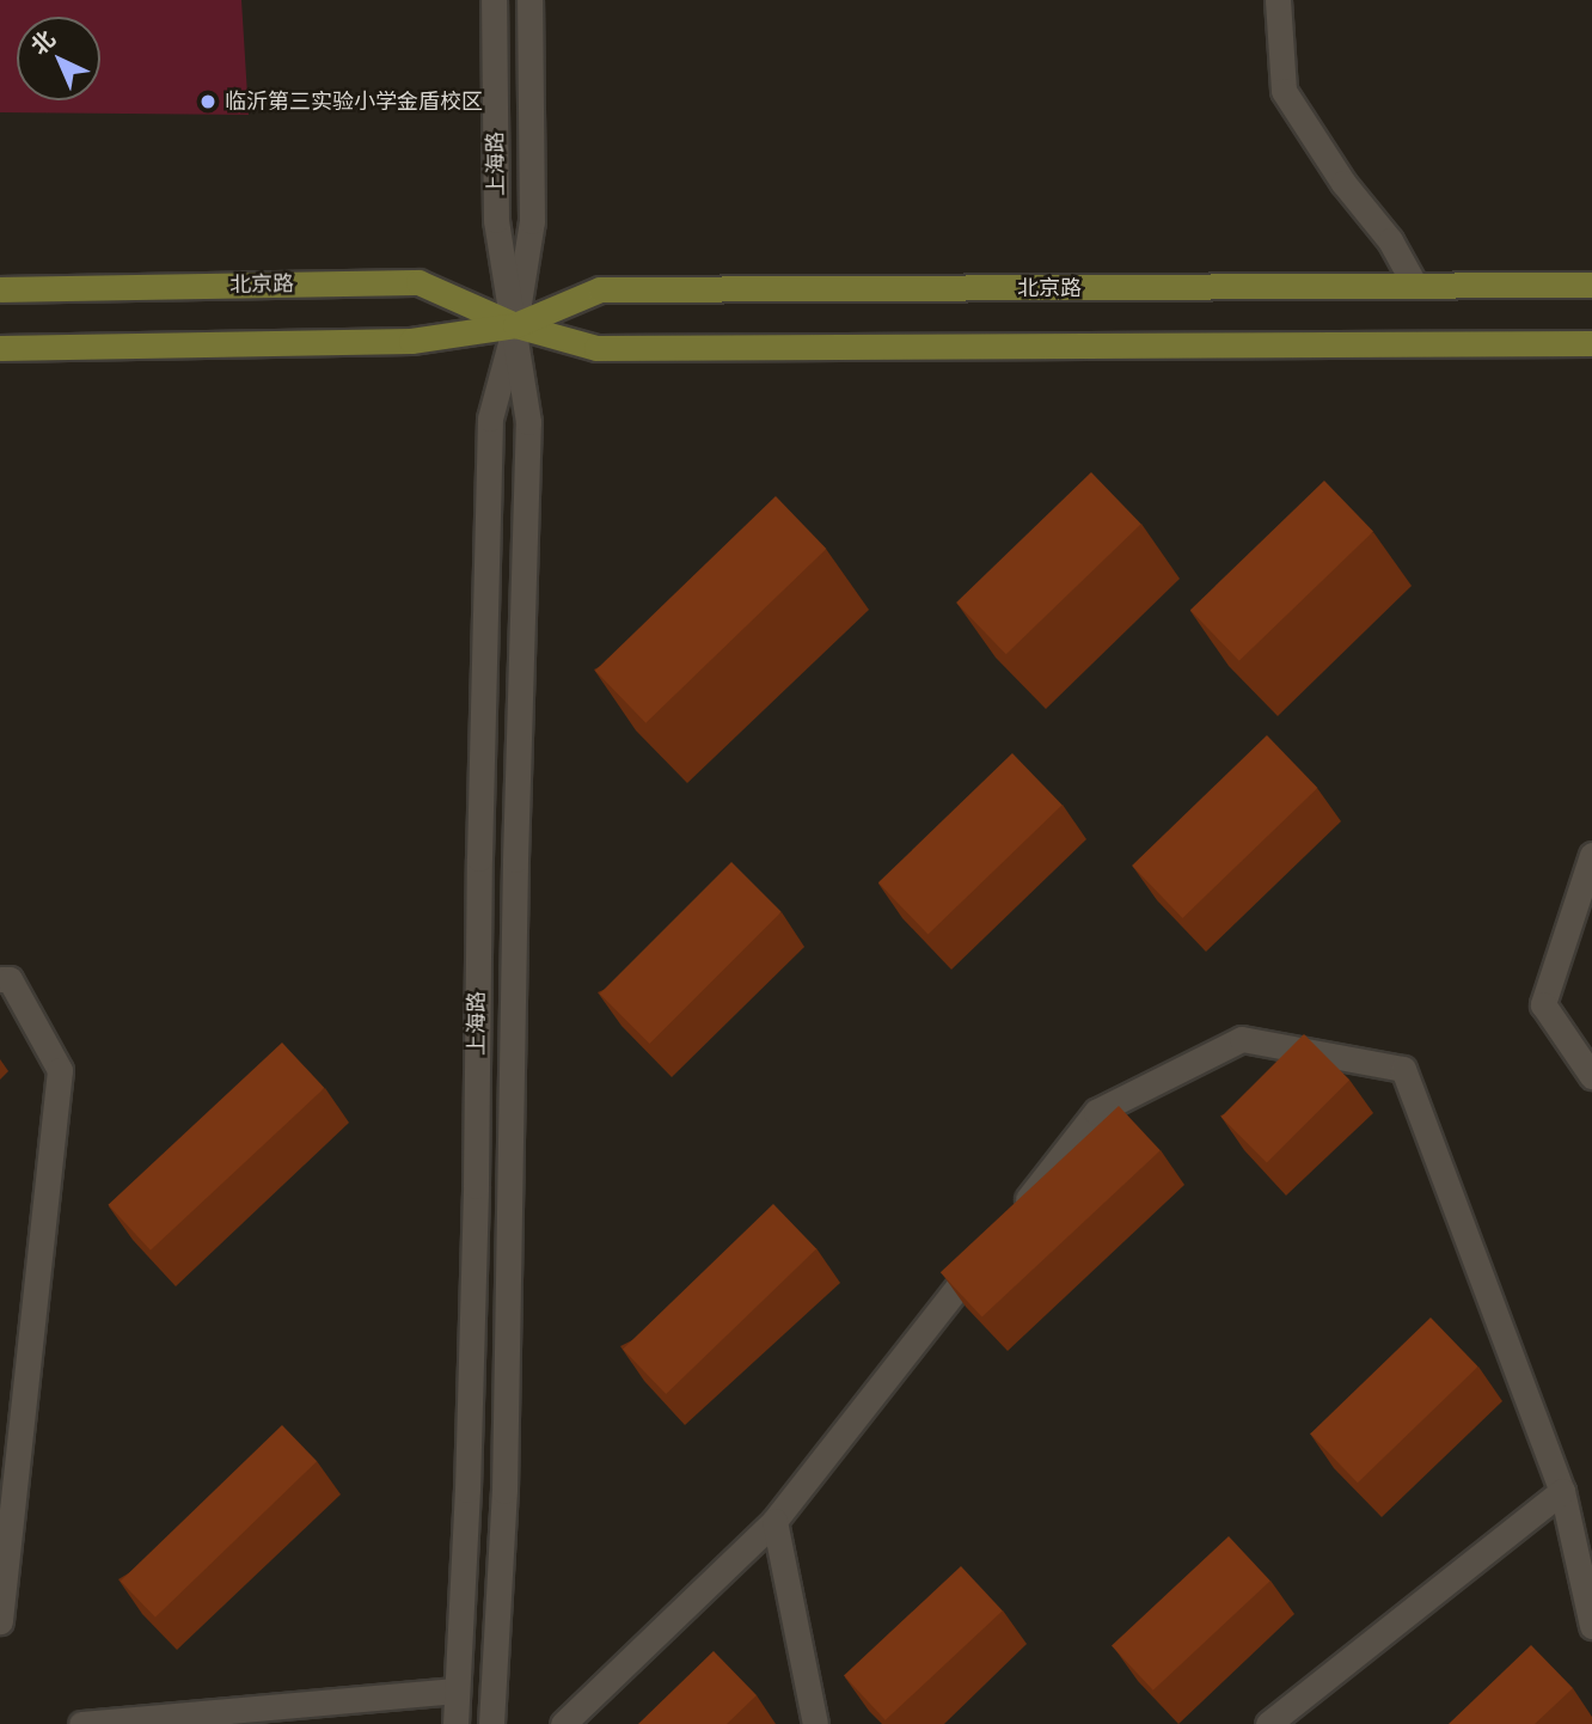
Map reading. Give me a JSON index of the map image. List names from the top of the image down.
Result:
{
  "streets": {
    "main road": ["北京路"],
    "street": ["上海路"]
  },
  "crossings": [
    ["上海路", "北京路"]
  ],
  "places": ["临沂第三实验小学金盾校区"],
  "north": "top left"
}
